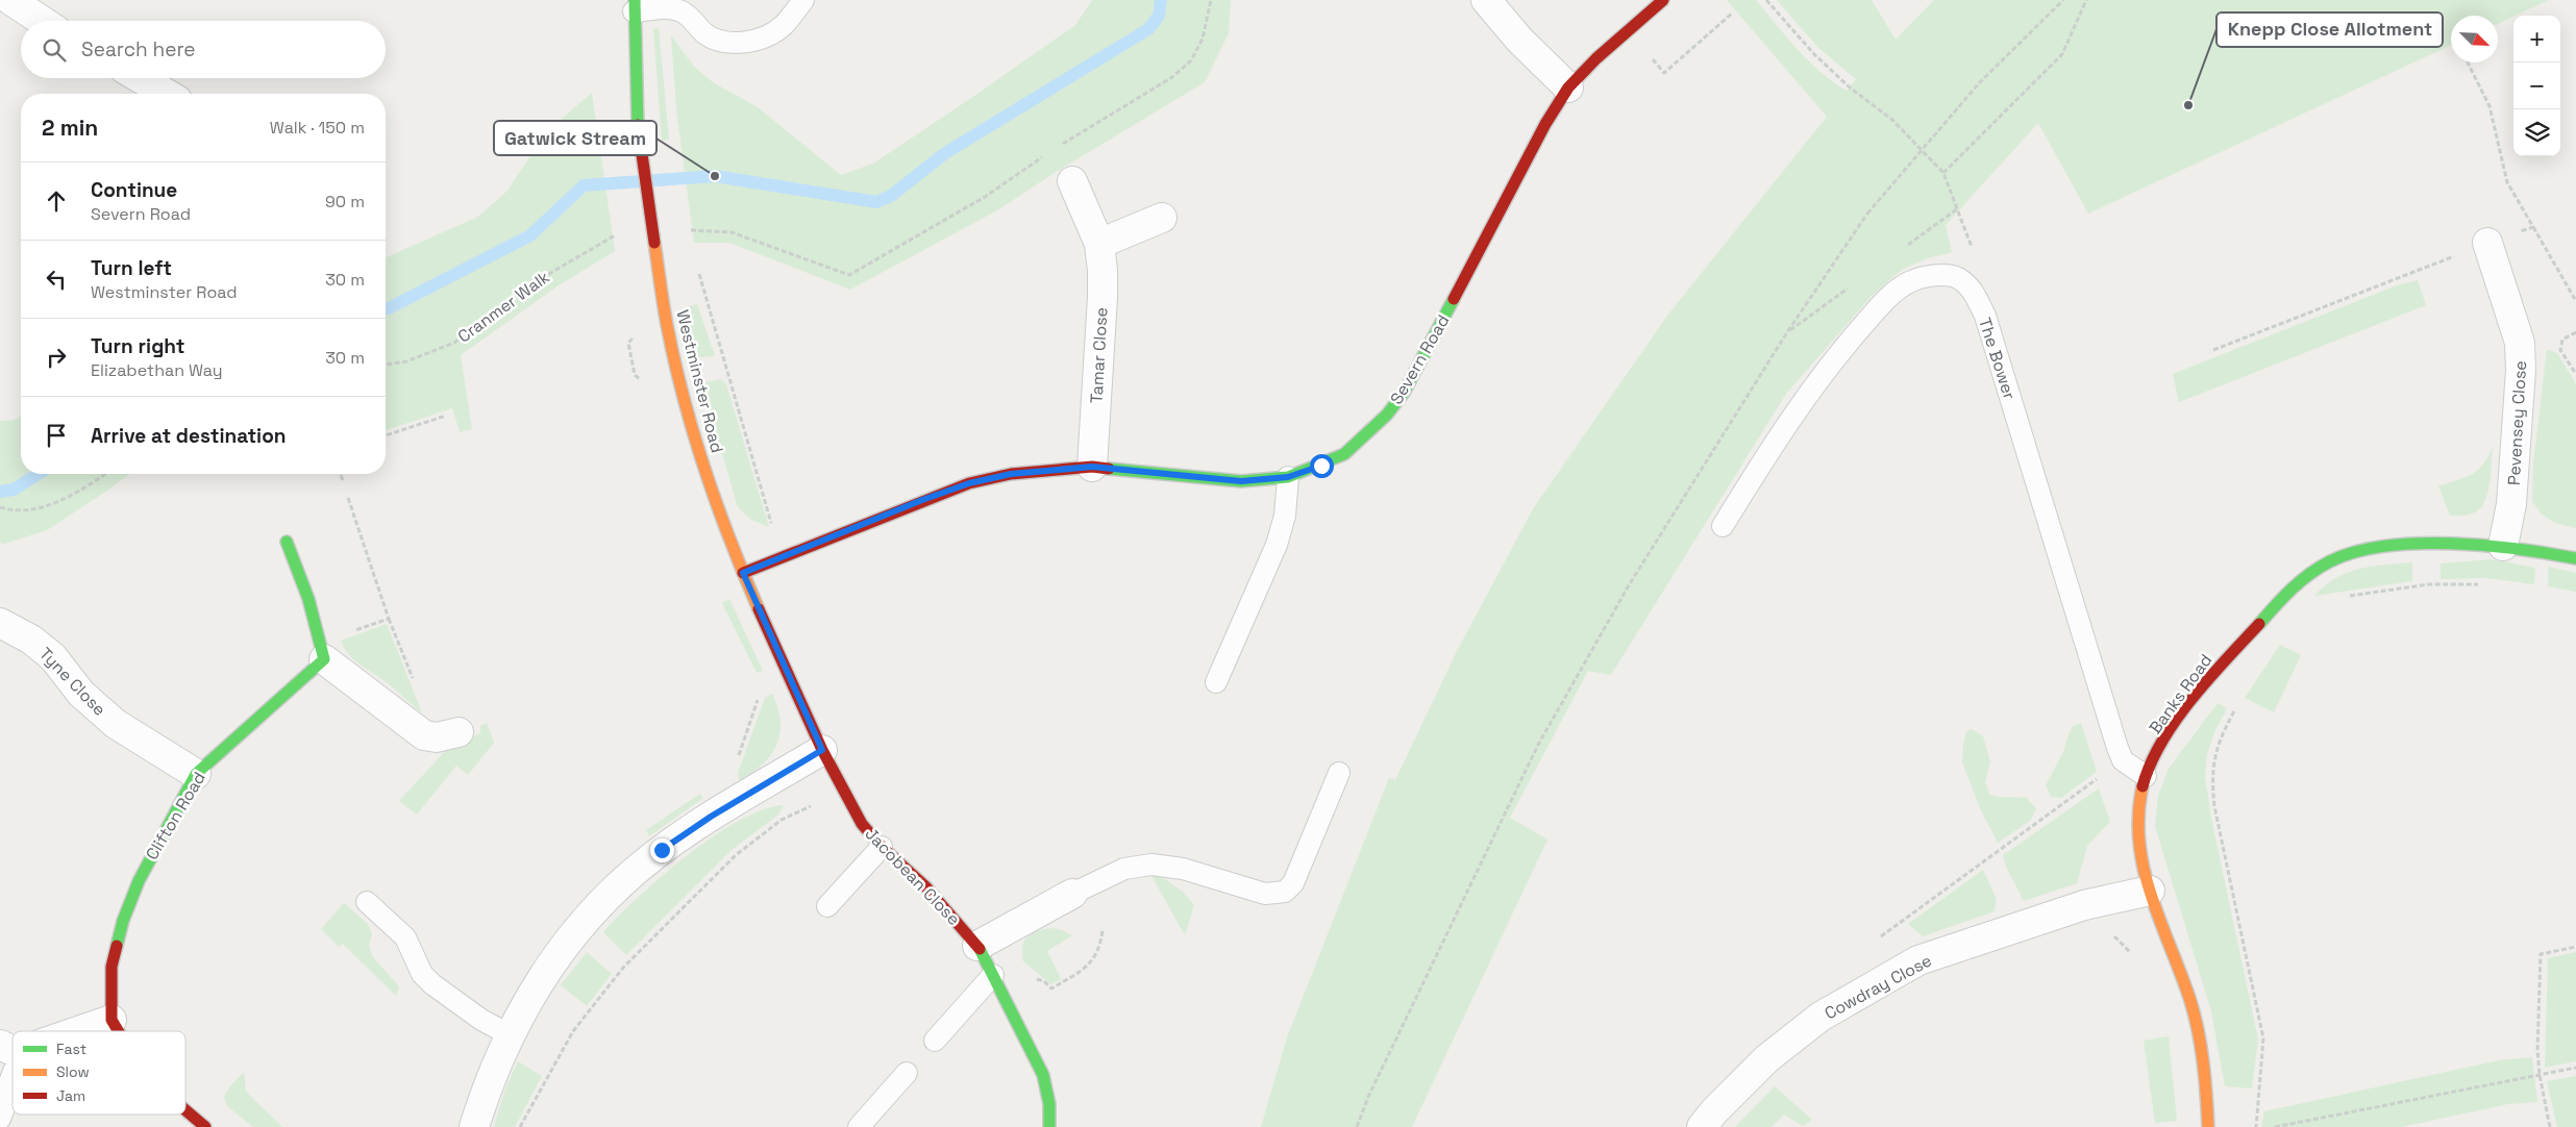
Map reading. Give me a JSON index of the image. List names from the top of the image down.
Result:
{
  "streets": {
    "street": [
      "Tamar Close",
      "Severn Road",
      "Westminster Road",
      "Pevensey Close",
      "Tyne Close",
      "Banks Road",
      "Clifton Road",
      "Jacobean Close",
      "Cowdray Close"
    ],
    "lane": ["The Bower"],
    "path": ["Cranmer Walk"]
  },
  "crossings": [
    ["Tamar Close", "Severn Road"],
    ["Severn Road", "Westminster Road"],
    ["Westminster Road", "Jacobean Close"],
    ["Pevensey Close", "Banks Road"],
    ["Tyne Close", "Clifton Road"],
    ["Banks Road", "Cowdray Close"]
  ],
  "places": ["Knepp Close Allotment", "Gatwick Stream"],
  "legend": ["Fast", "Slow", "Jam"],
  "north": "bottom right",
  "page": {
    "map_buttons": ["+", "−"],
    "search": "Search here",
    "heading": ["2 min", "Walk · 150 m"],
    "list": [
      ["Continue", "Severn Road", "90 m"],
      ["Turn left", "Westminster Road", "30 m"],
      ["Turn right", "Elizabethan Way", "30 m"],
      "Arrive at destination"
    ]
  }
}
